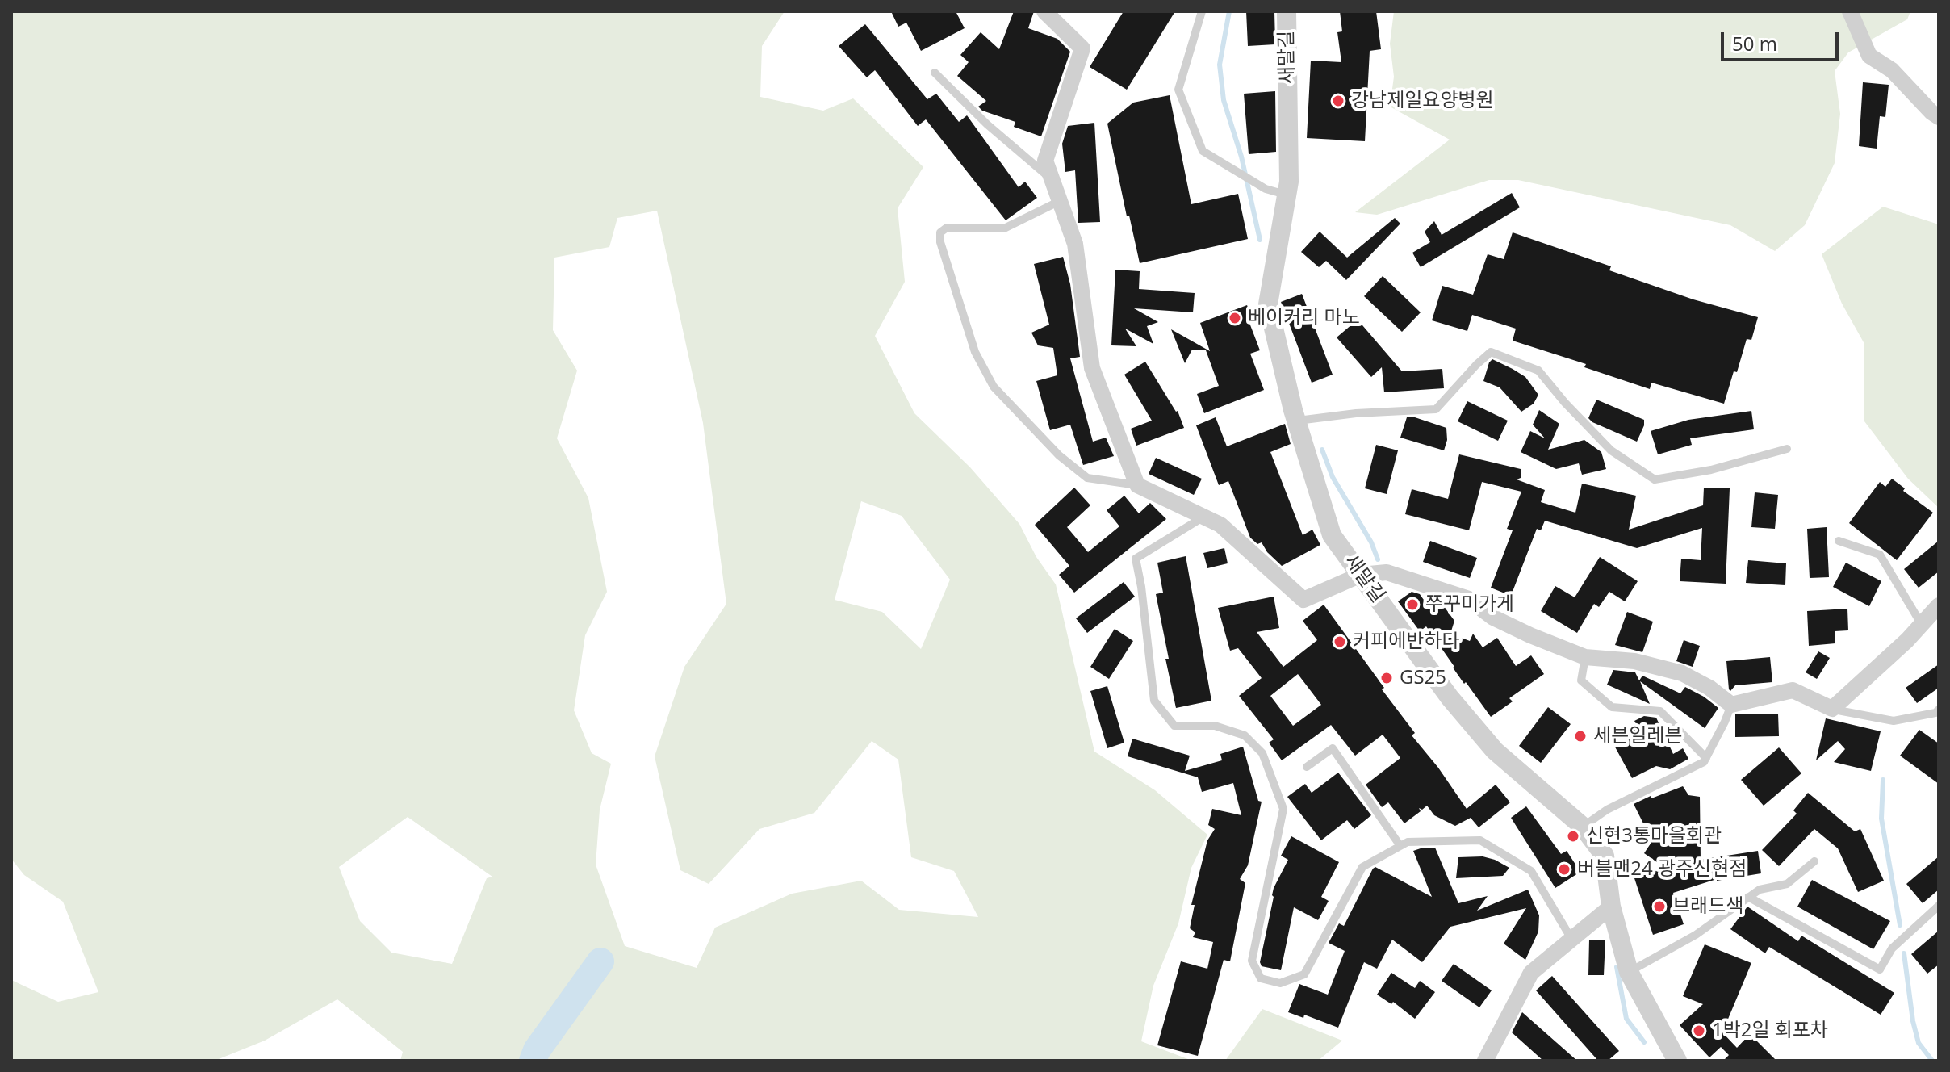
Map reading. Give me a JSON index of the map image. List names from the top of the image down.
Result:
{
  "streets": {
    "street": ["새말길"]
  },
  "places": [
    "강남제일요양병원",
    "베이커리 마노",
    "쭈꾸미가게",
    "커피에반하다",
    "GS25",
    "세븐일레븐",
    "신현3통마을회관",
    "버블맨24 광주신현점",
    "브래드색",
    "1박2일 회포차"
  ],
  "scale_bar": "50 m"
}
